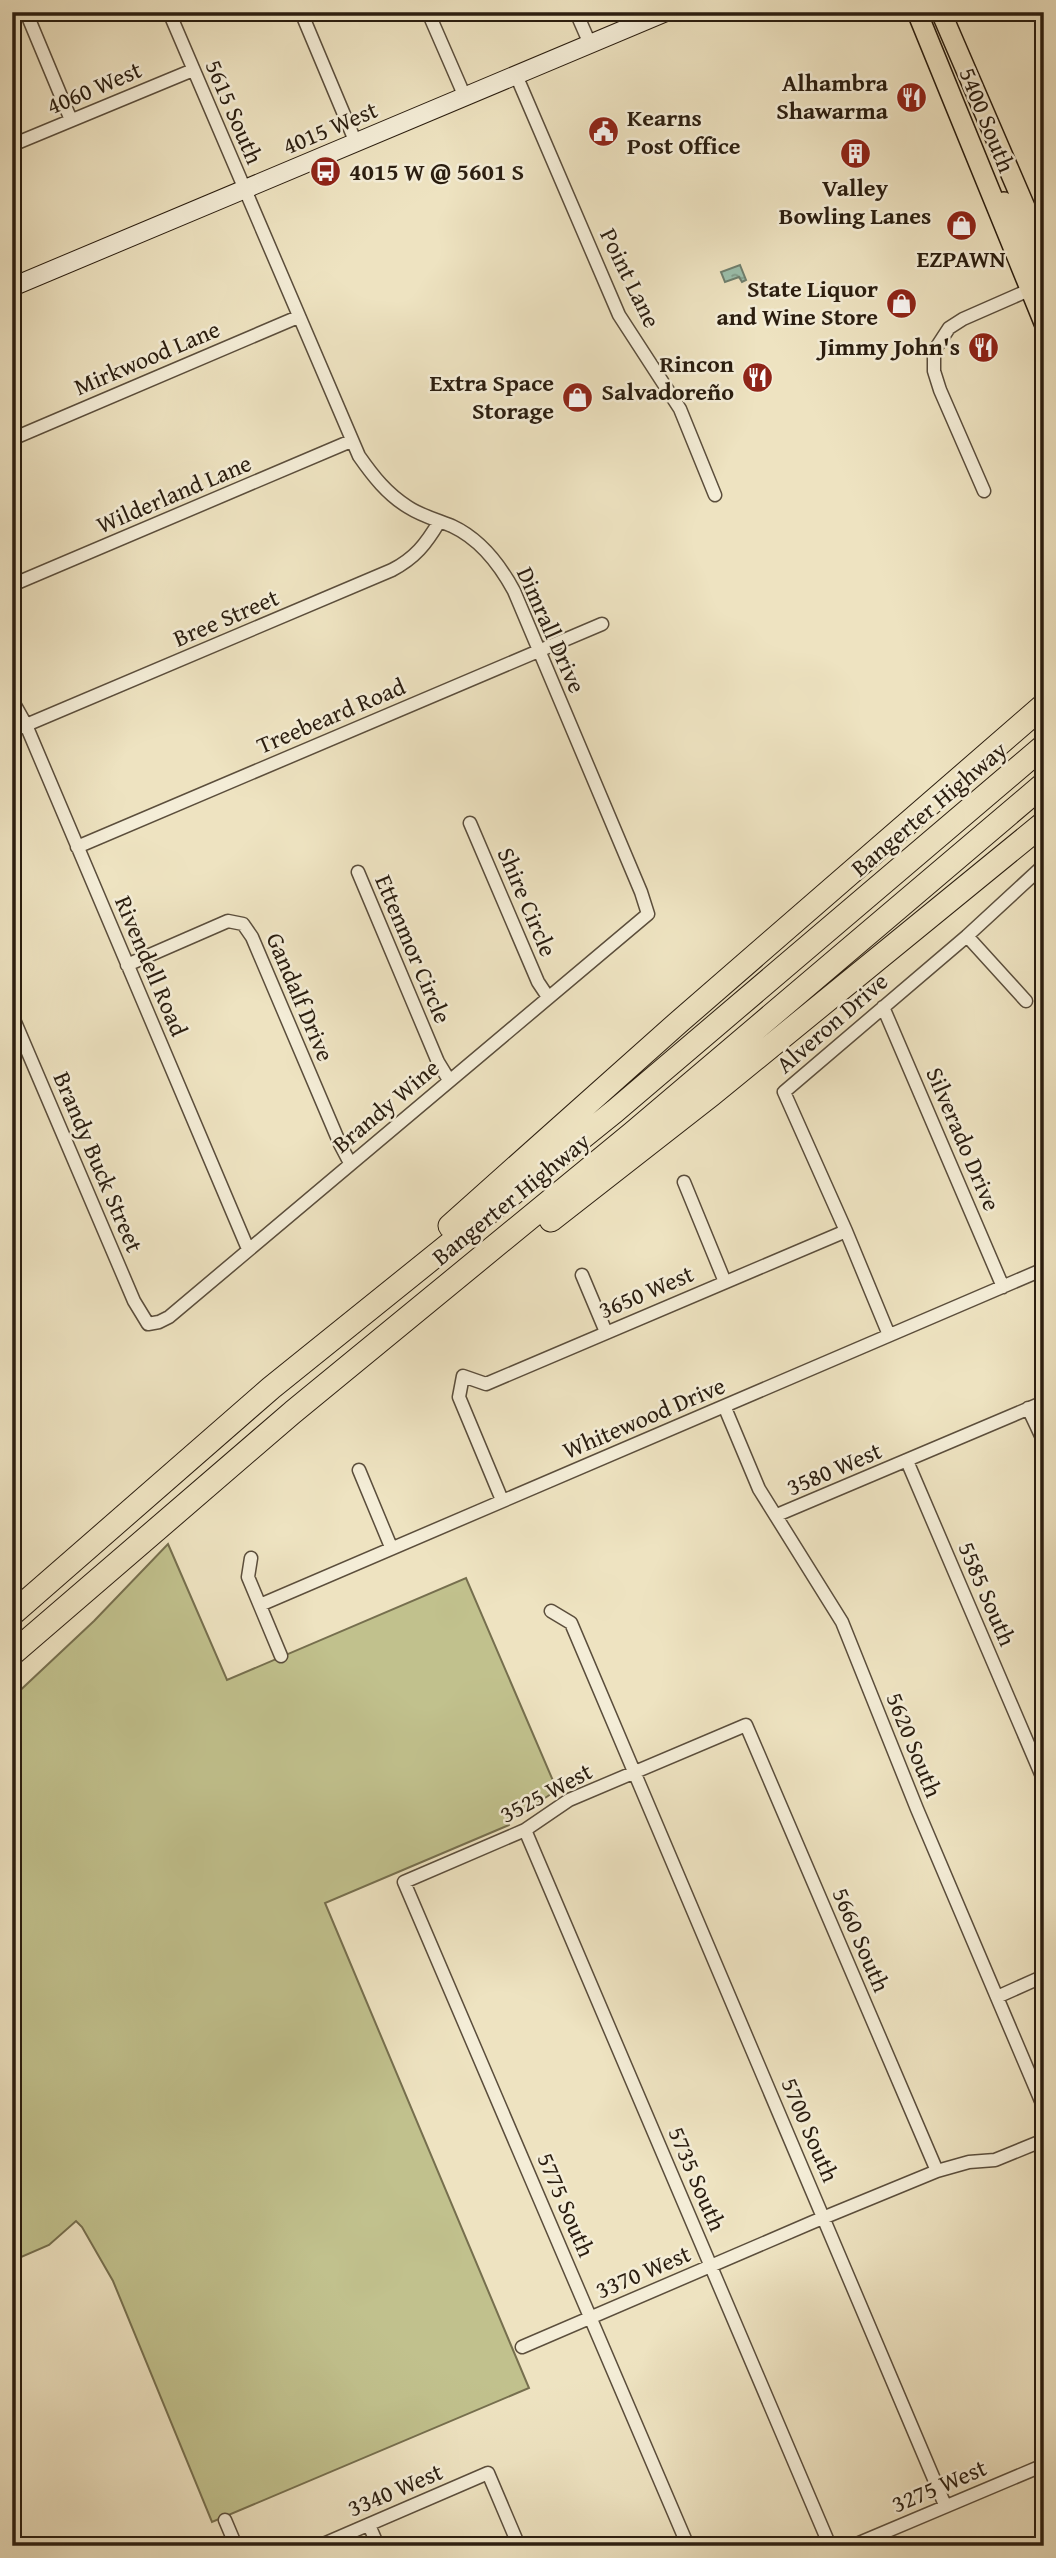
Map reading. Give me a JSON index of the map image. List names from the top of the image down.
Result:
{
  "streets": {
    "highway": ["Bangerter Highway"],
    "main road": ["5400 South"],
    "street": [
      "4060 West",
      "5615 South",
      "4015 West",
      "Point Lane",
      "Mirkwood Lane",
      "Wilderland Lane",
      "Bree Street",
      "Dimrall Drive",
      "Treebeard Road",
      "Shire Circle",
      "Ettenmor Circle",
      "Rivendell Road",
      "Gandalf Drive",
      "Alveron Drive",
      "Brandy Wine",
      "Silverado Drive",
      "Brandy Buck Street",
      "3650 West",
      "Whitewood Drive",
      "3580 West",
      "5585 South",
      "5620 South",
      "3525 West",
      "5660 South",
      "5700 South",
      "5735 South",
      "5775 South",
      "3370 West",
      "3275 West",
      "3340 West"
    ]
  },
  "crossings": [
    ["4060 West", "5615 South"],
    ["5615 South", "4015 West"],
    ["5615 South", "Dimrall Drive"],
    ["4015 West", "Point Lane"],
    ["4015 West", "Dimrall Drive"],
    ["Mirkwood Lane", "Dimrall Drive"],
    ["Wilderland Lane", "Dimrall Drive"],
    ["Bree Street", "Dimrall Drive"],
    ["Bree Street", "Rivendell Road"],
    ["Dimrall Drive", "Treebeard Road"],
    ["Dimrall Drive", "Brandy Wine"],
    ["Treebeard Road", "Rivendell Road"],
    ["Shire Circle", "Brandy Wine"],
    ["Ettenmor Circle", "Brandy Wine"],
    ["Rivendell Road", "Gandalf Drive"],
    ["Rivendell Road", "Brandy Wine"],
    ["Gandalf Drive", "Brandy Wine"],
    ["Alveron Drive", "Silverado Drive"],
    ["Alveron Drive", "3650 West"],
    ["Alveron Drive", "Whitewood Drive"],
    ["Brandy Wine", "Brandy Buck Street"],
    ["Silverado Drive", "Whitewood Drive"],
    ["3650 West", "Whitewood Drive"],
    ["Whitewood Drive", "5620 South"],
    ["3580 West", "5585 South"],
    ["3580 West", "5620 South"],
    ["3525 West", "5660 South"],
    ["3525 West", "5700 South"],
    ["3525 West", "5735 South"],
    ["3525 West", "5775 South"],
    ["5660 South", "3370 West"],
    ["5700 South", "3370 West"],
    ["5700 South", "3275 West"],
    ["5735 South", "3370 West"],
    ["5775 South", "3370 West"]
  ],
  "places": {
    "restaurant": ["Alhambra Shawarma", "Jimmy John's", "Rincon Salvadoreño"],
    "public building": ["Kearns Post Office"],
    "building": ["Valley Bowling Lanes"],
    "bus stop": ["4015 W @ 5601 S"],
    "shop": ["EZPAWN", "State Liquor and Wine Store", "Extra Space Storage"]
  }
}
